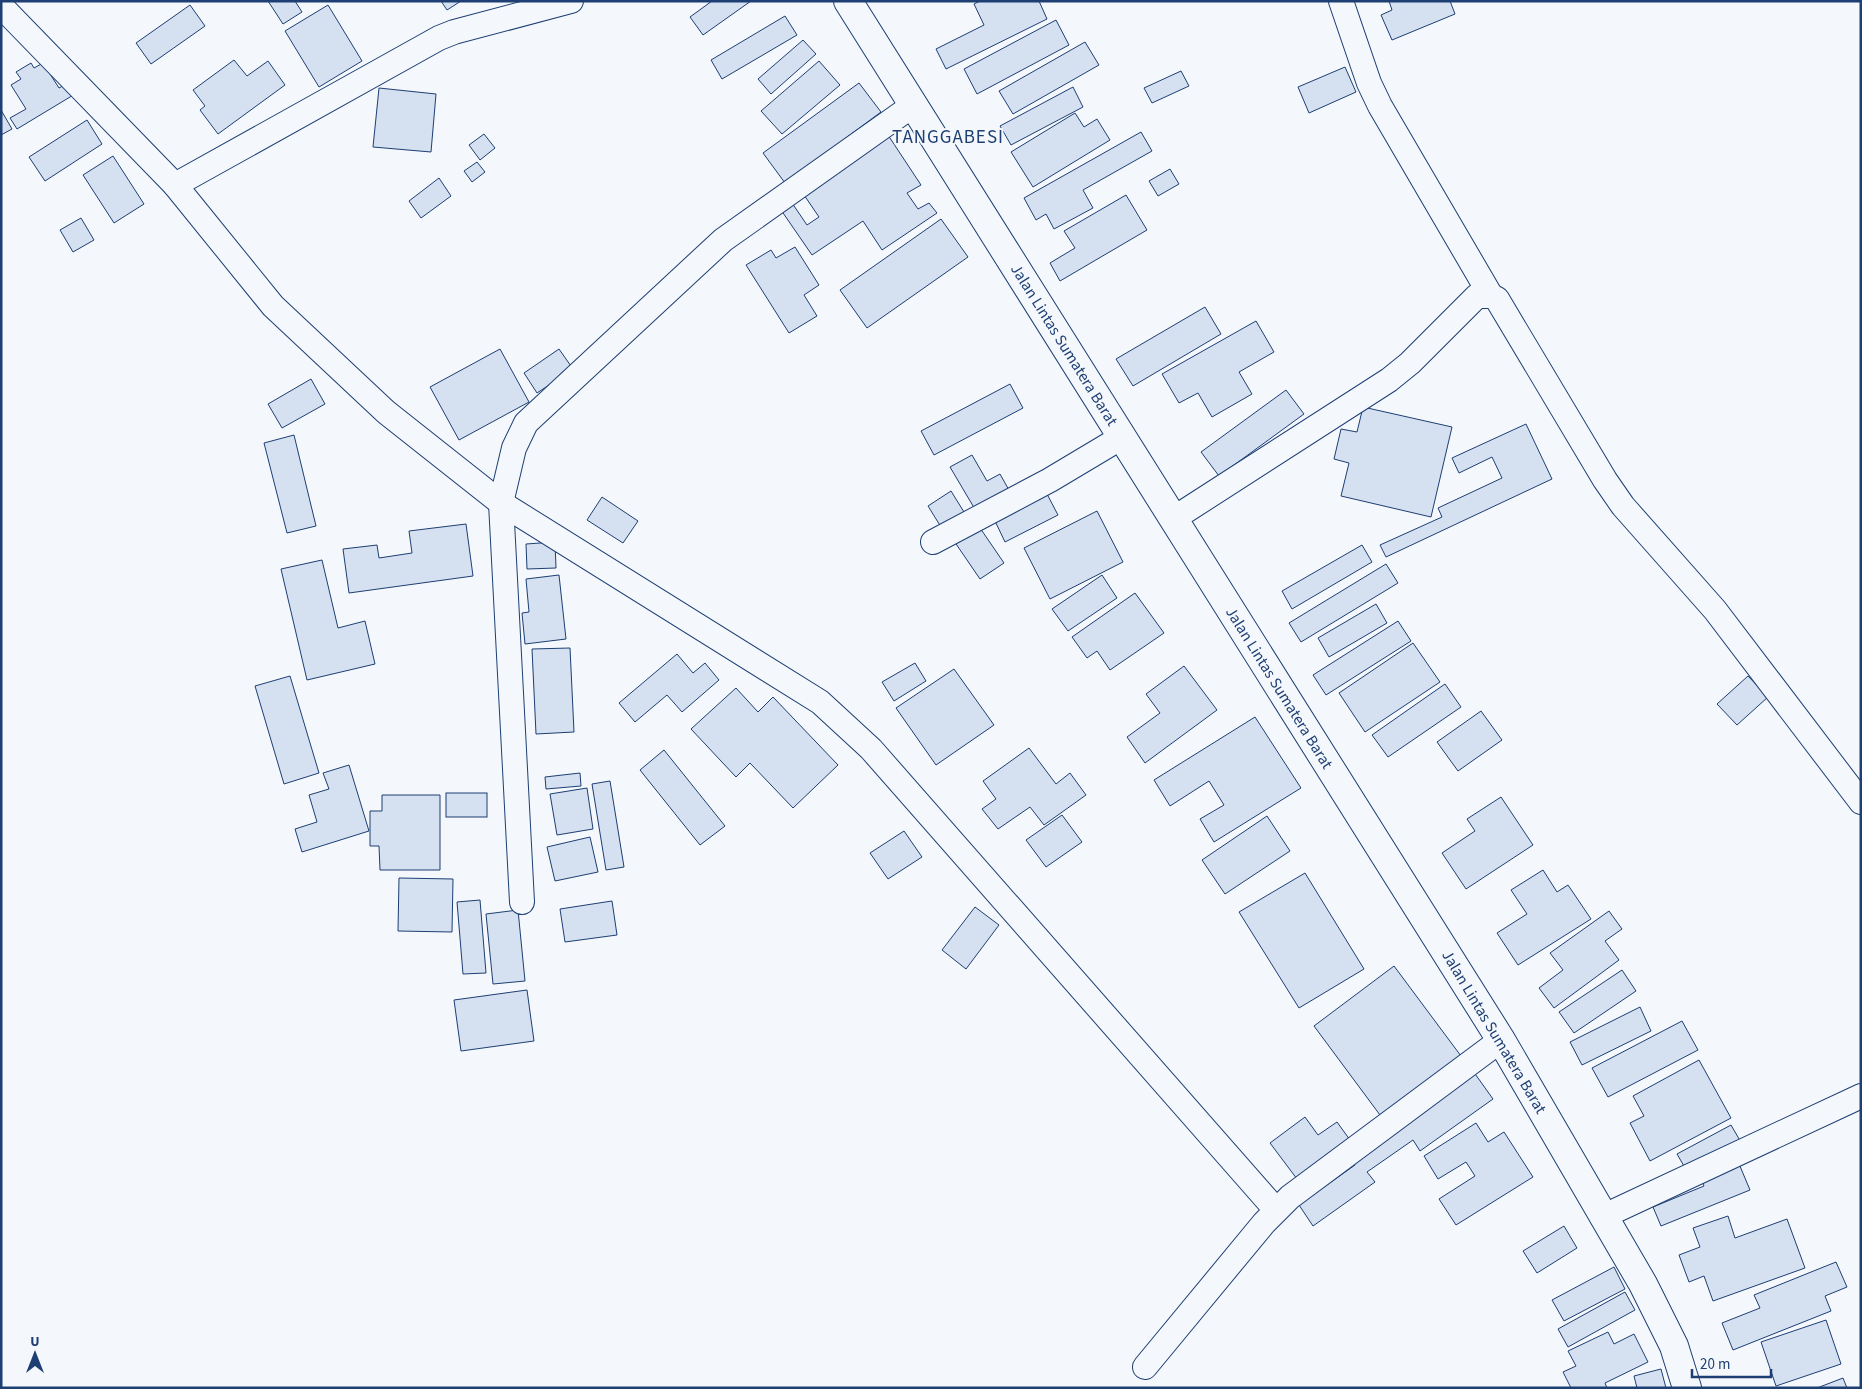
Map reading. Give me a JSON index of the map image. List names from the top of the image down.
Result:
{
  "streets": {
    "highway": ["Jalan Lintas Sumatera Barat"]
  },
  "districts": ["TANGGABESI"],
  "scale_bar": "20 m",
  "north": "top"
}
